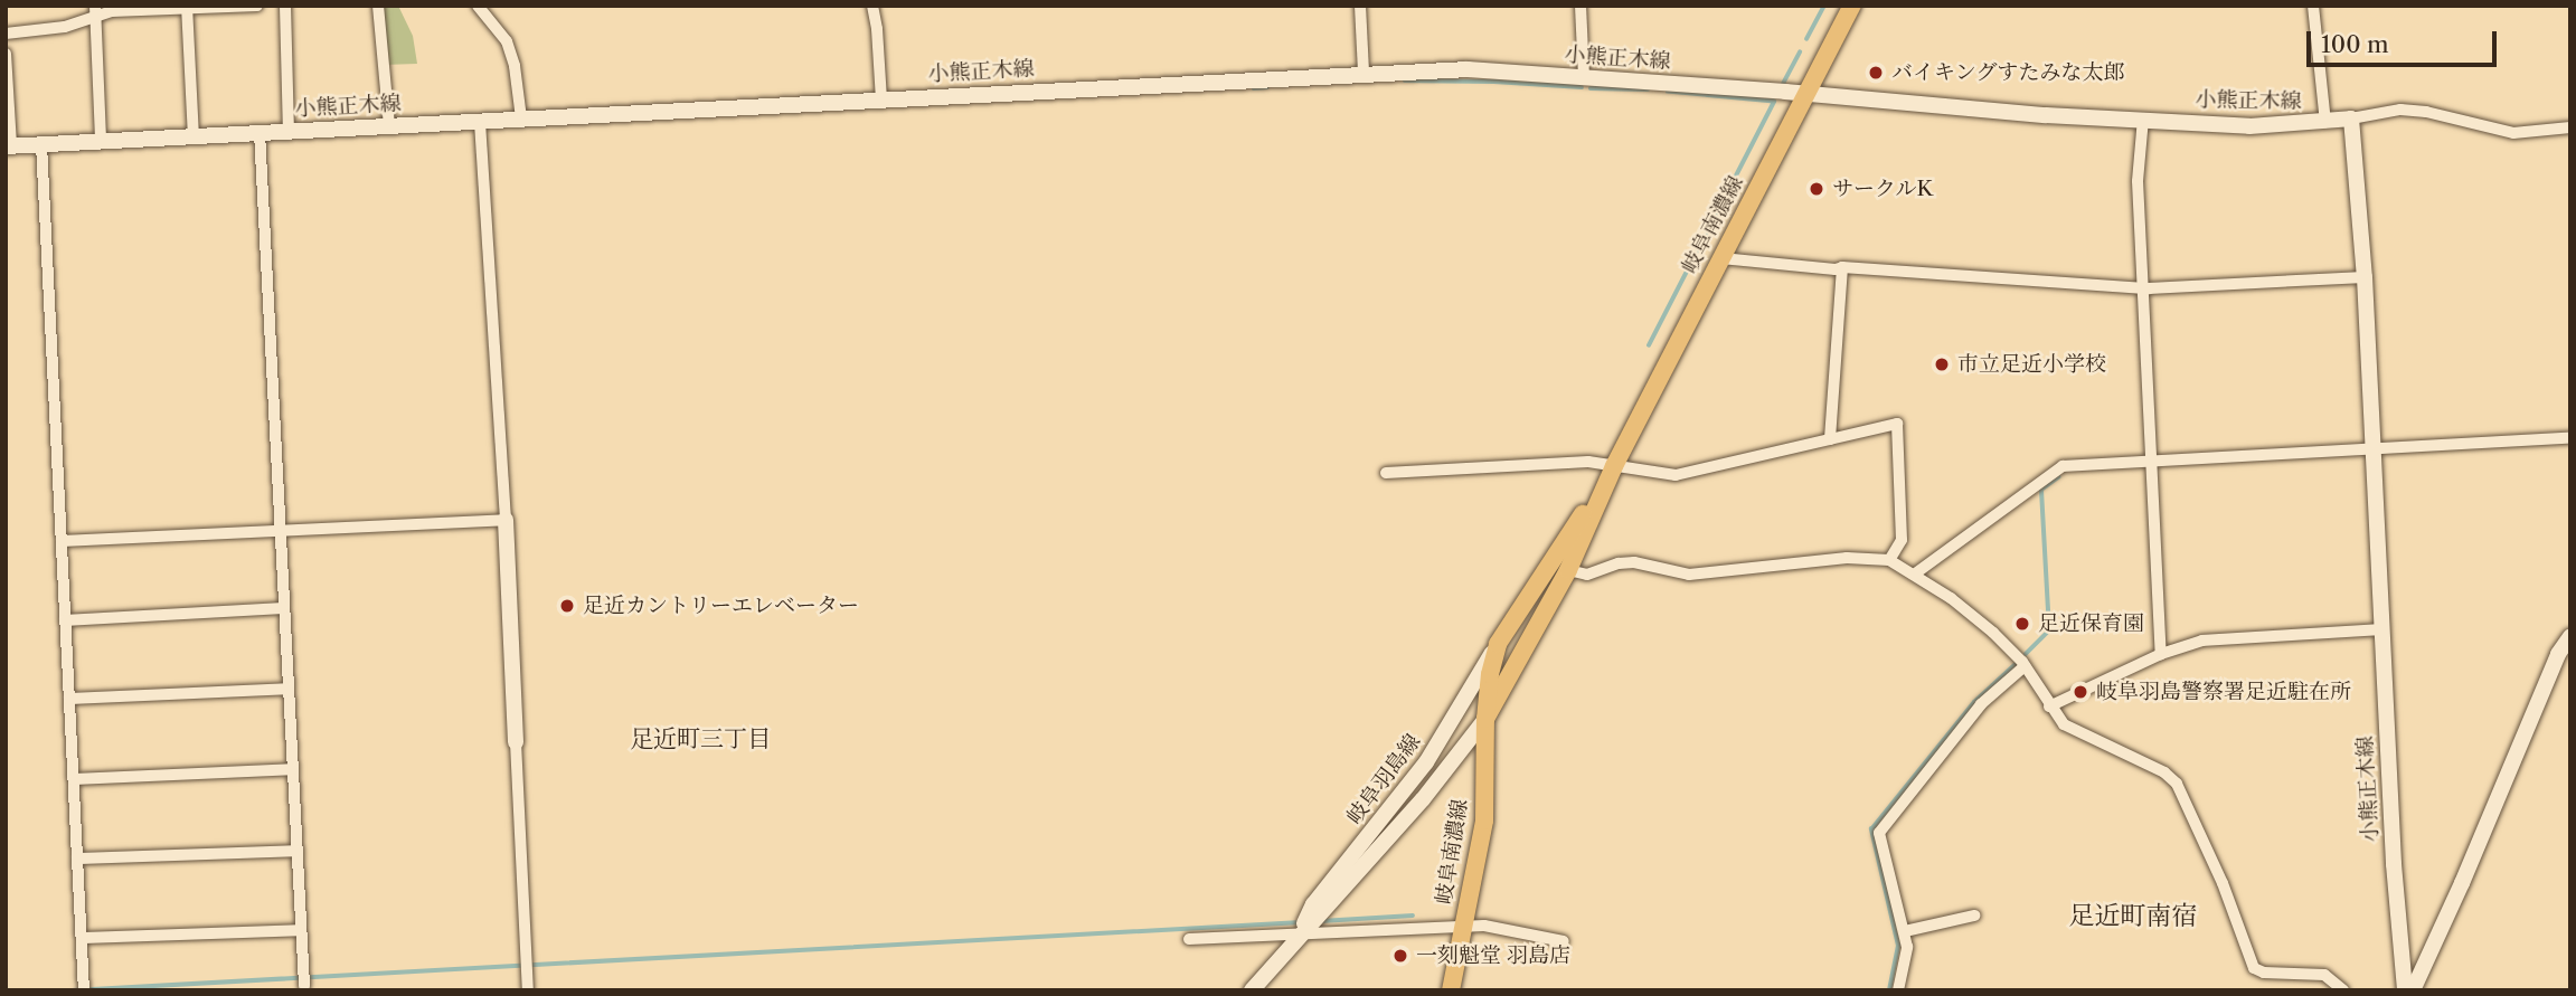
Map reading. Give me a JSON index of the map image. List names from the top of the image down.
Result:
{
  "streets": {
    "main road": ["小熊正木線", "岐阜南濃線", "岐阜羽島線"]
  },
  "crossings": [
    ["小熊正木線", "岐阜南濃線"],
    ["岐阜南濃線", "岐阜羽島線"]
  ],
  "districts": ["足近町三丁目", "足近町南宿"],
  "places": [
    "バイキングすたみな太郎",
    "サークルK",
    "市立足近小学校",
    "足近カントリーエレベーター",
    "足近保育園",
    "岐阜羽島警察署足近駐在所",
    "一刻魁堂 羽島店"
  ],
  "scale_bar": "100 m"
}
